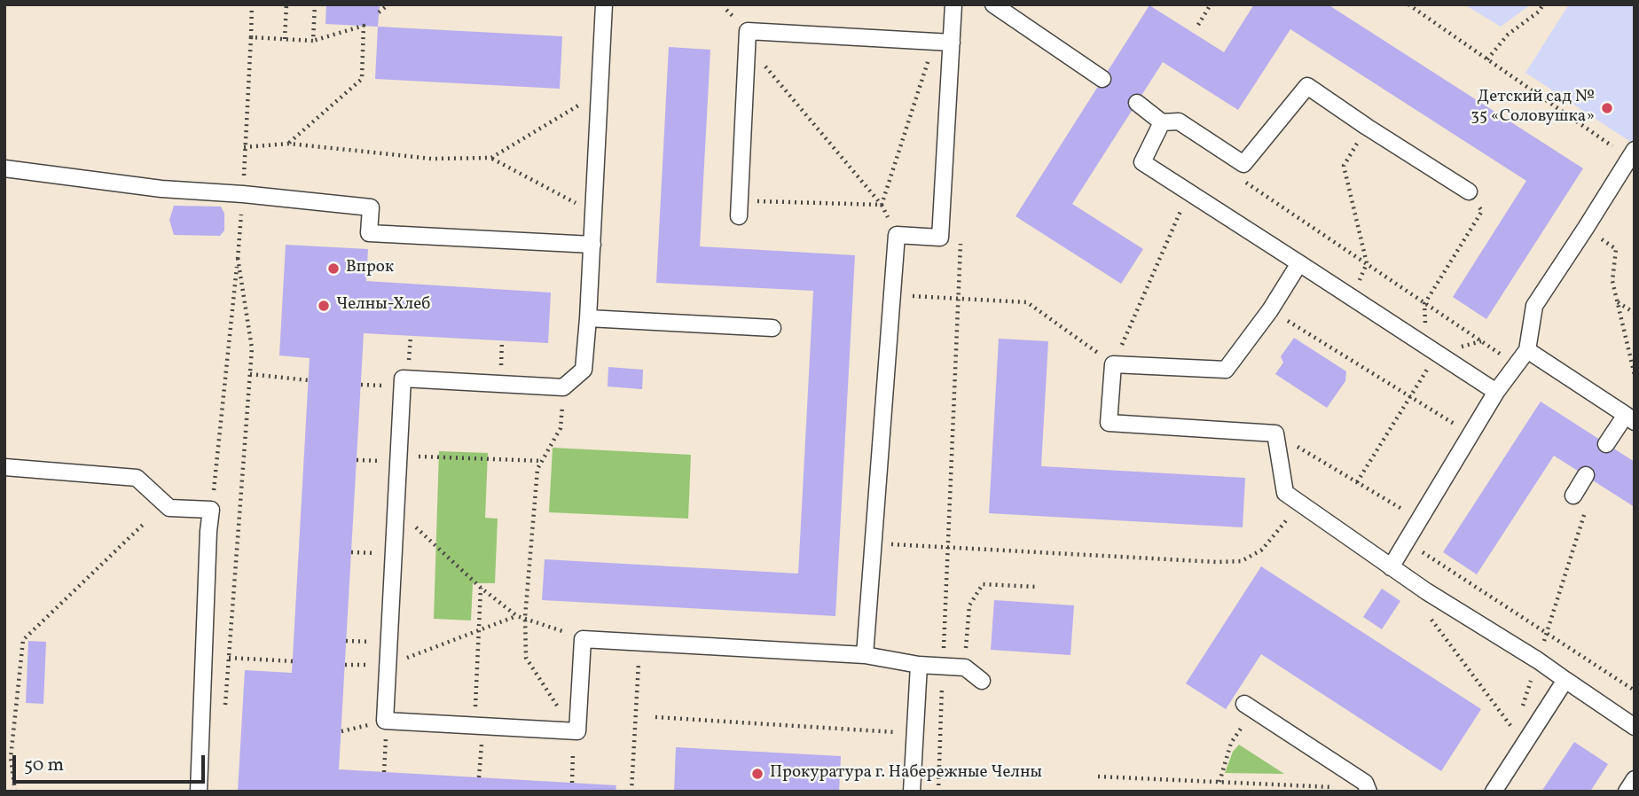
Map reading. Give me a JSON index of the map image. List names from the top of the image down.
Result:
{
  "places": [
    "Детский сад № 35 «Соловушка»",
    "Впрок",
    "Челны-Хлеб",
    "Прокуратура г. Набережные Челны"
  ],
  "scale_bar": "50 m"
}
